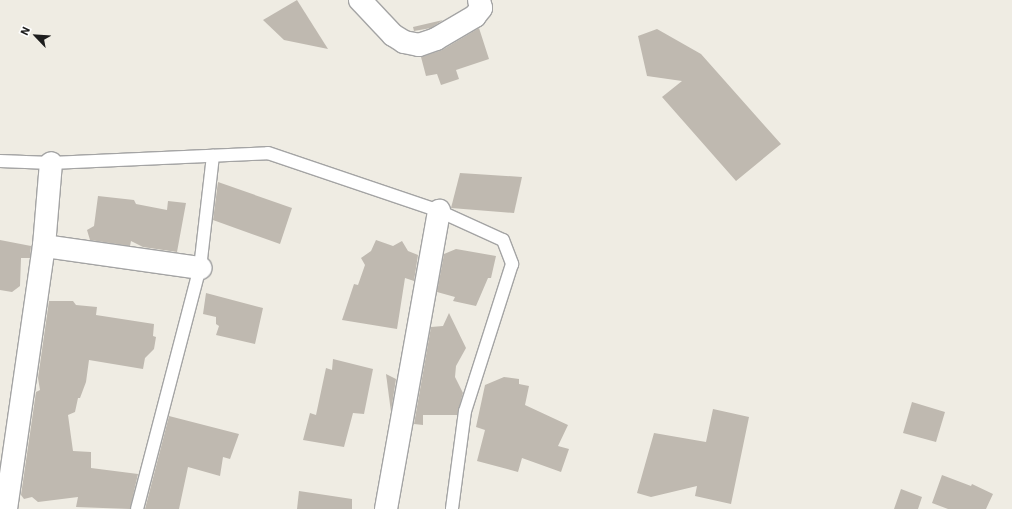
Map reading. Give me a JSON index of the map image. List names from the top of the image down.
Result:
{
  "north": "top left"
}
